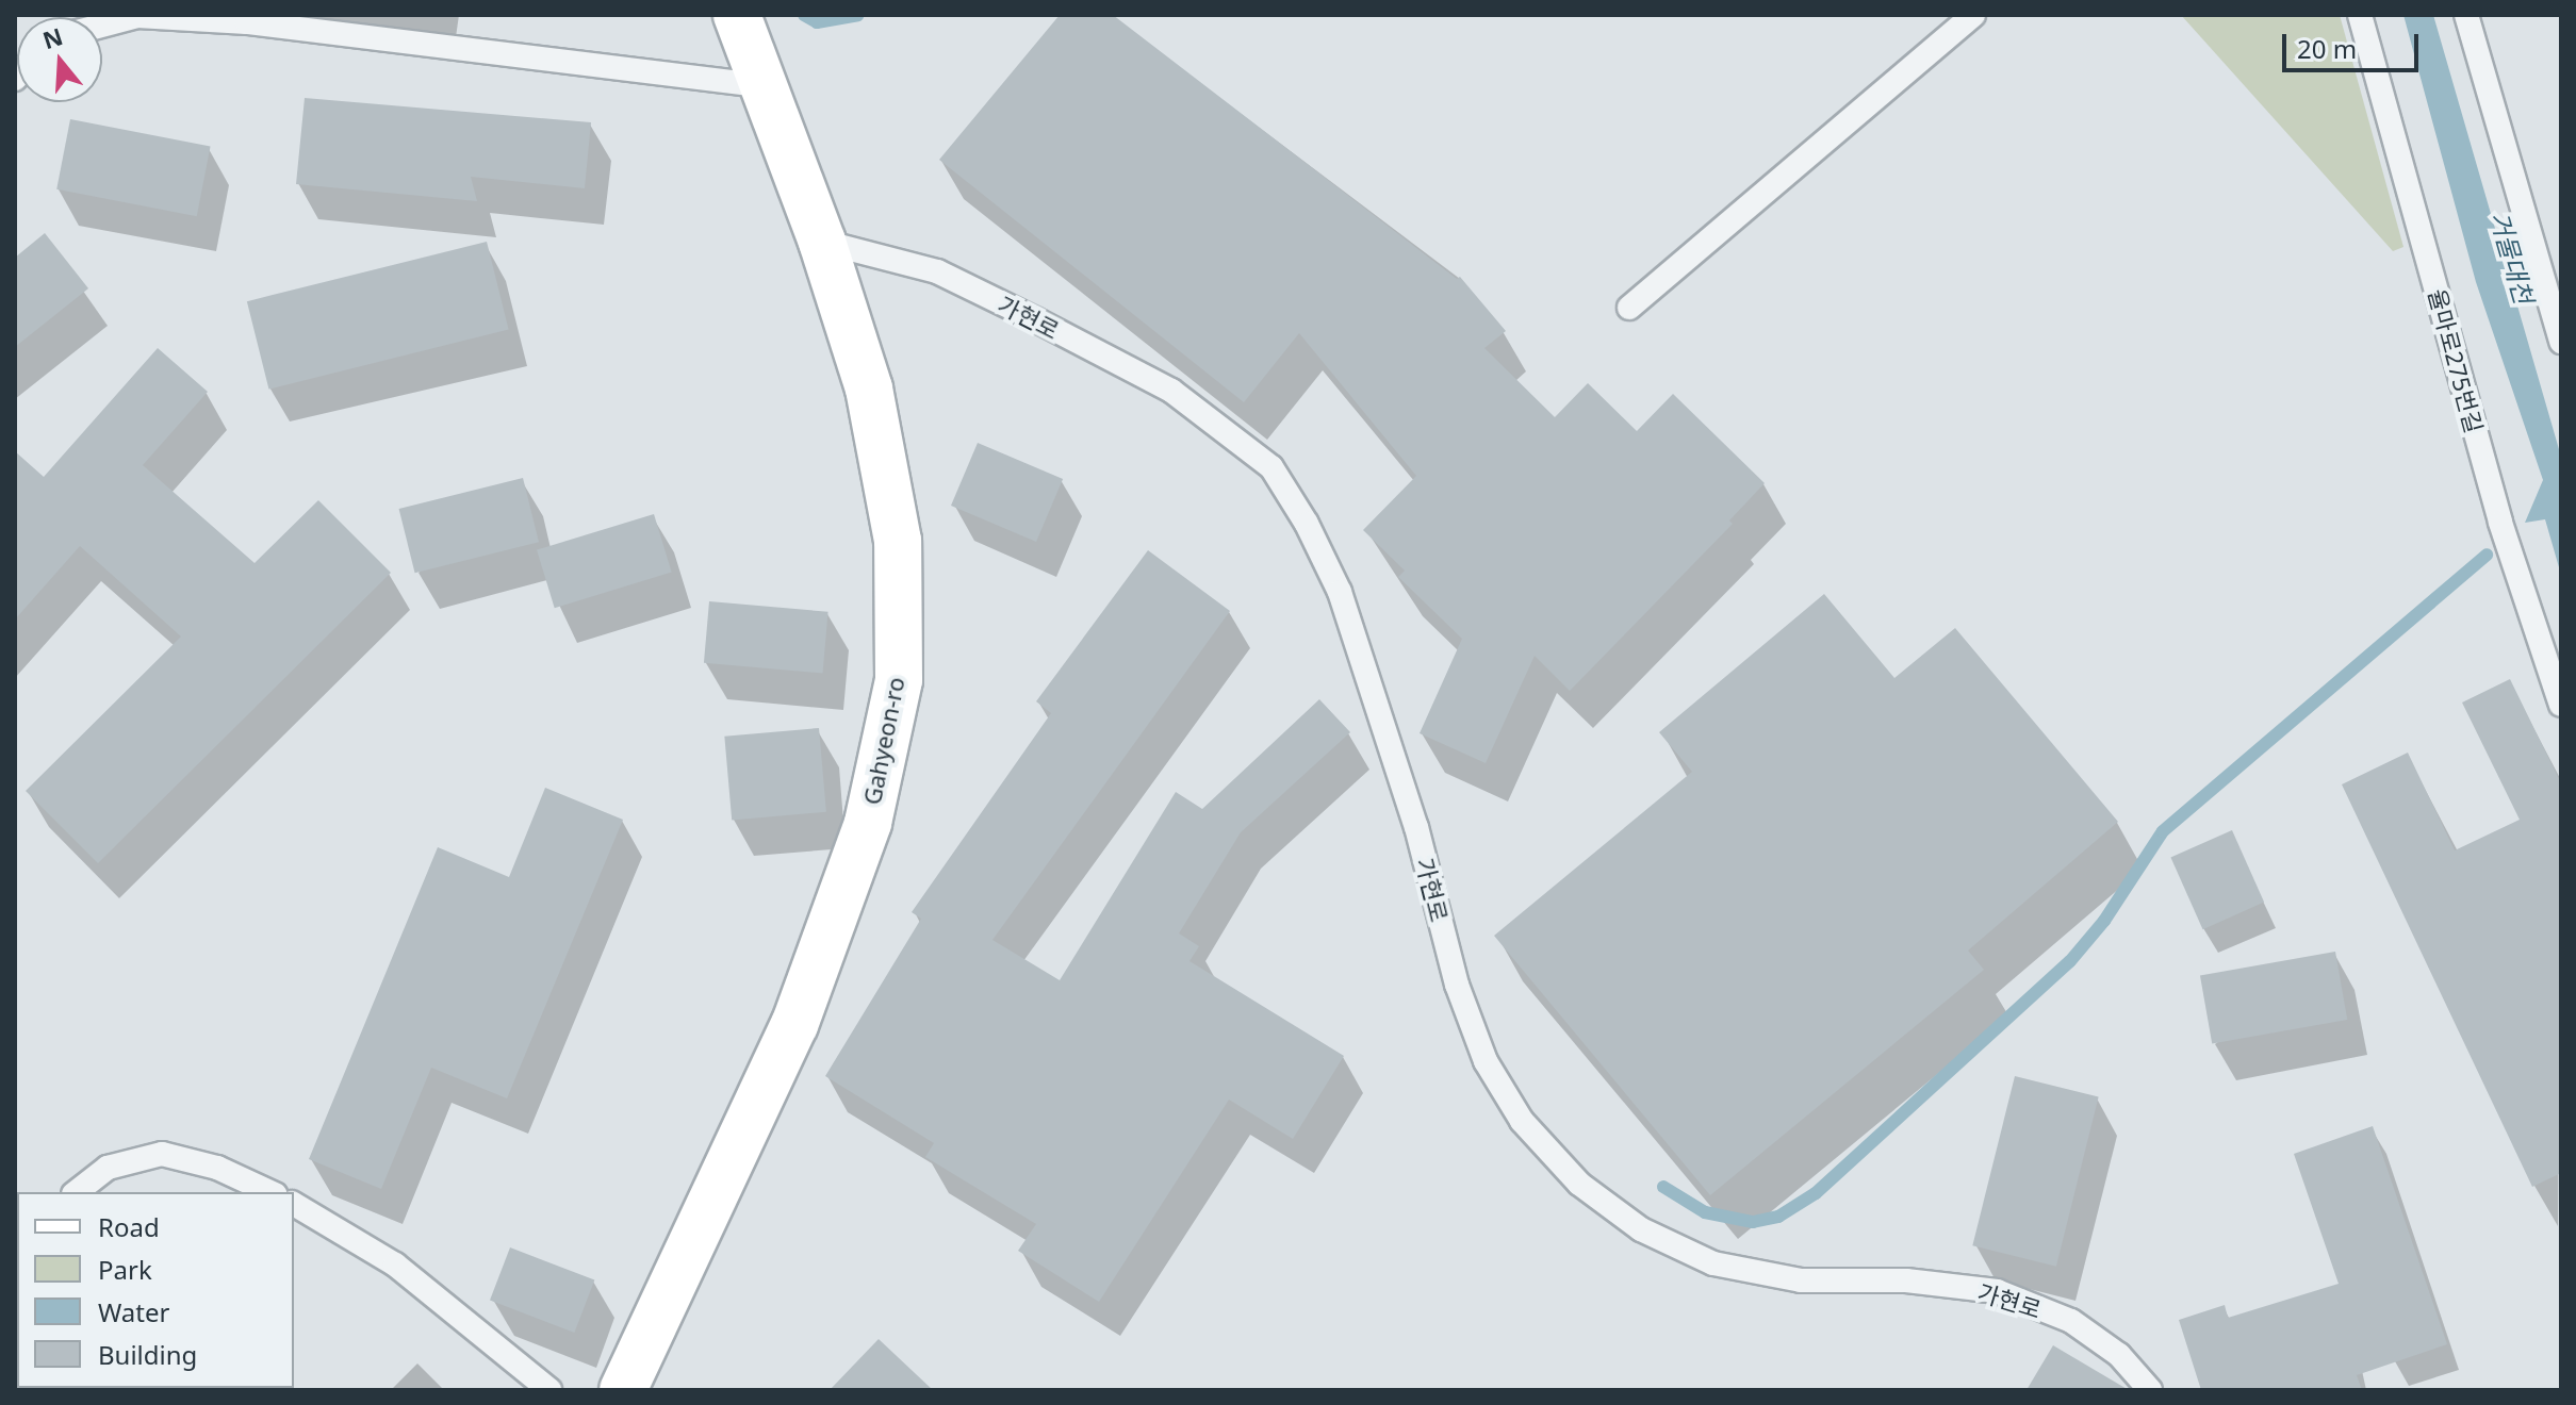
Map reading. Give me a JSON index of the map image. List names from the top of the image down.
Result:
{
  "streets": {
    "street": ["Gahyeon-ro"],
    "lane": ["가현로", "율마로275번길"]
  },
  "crossings": [
    ["가현로", "Gahyeon-ro"]
  ],
  "water": ["거물대천"],
  "legend": [
    "Road",
    "Park",
    "Water",
    "Building"
  ],
  "scale_bar": "20 m",
  "north": "top"
}
